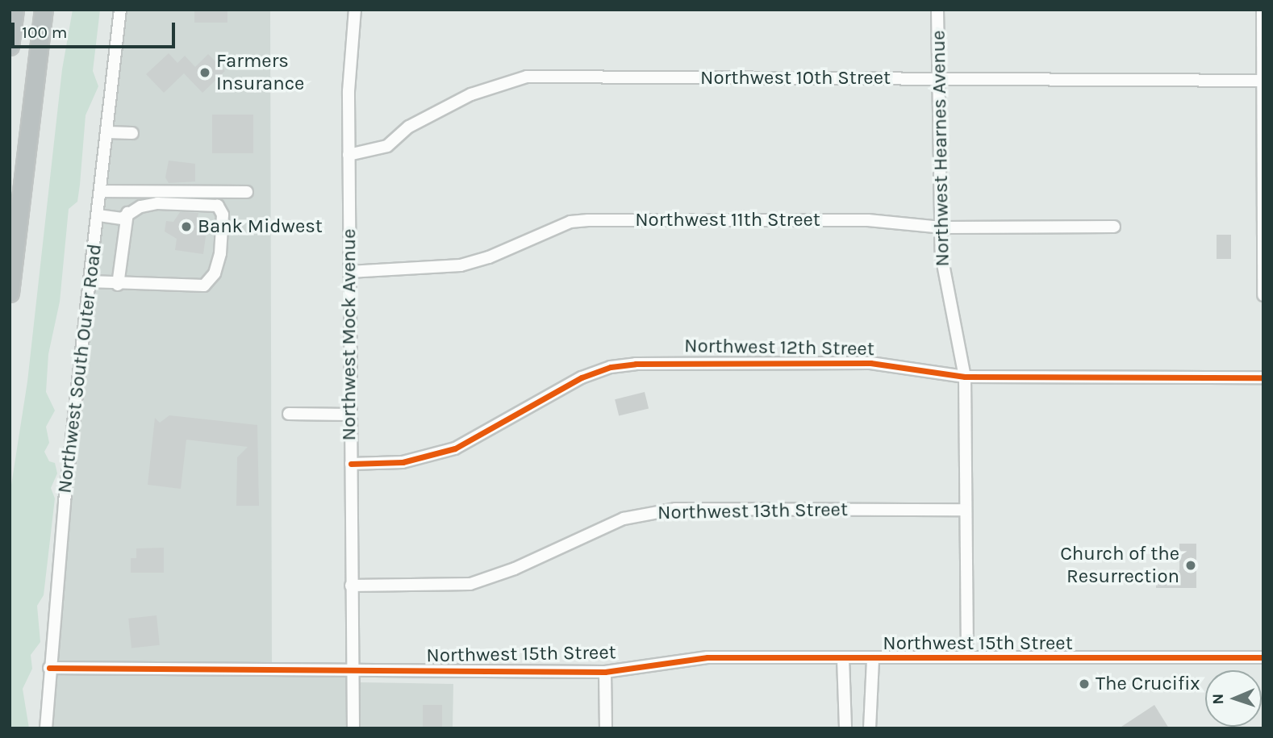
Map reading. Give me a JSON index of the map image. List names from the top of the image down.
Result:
{
  "streets": {
    "street": [
      "Northwest 10th Street",
      "Northwest Hearnes Avenue",
      "Northwest 11th Street",
      "Northwest Mock Avenue",
      "Northwest 12th Street",
      "Northwest South Outer Road",
      "Northwest 13th Street",
      "Northwest 15th Street"
    ]
  },
  "crossings": [
    ["Northwest 10th Street", "Northwest Hearnes Avenue"],
    ["Northwest 10th Street", "Northwest Mock Avenue"],
    ["Northwest Hearnes Avenue", "Northwest 11th Street"],
    ["Northwest Hearnes Avenue", "Northwest 12th Street"],
    ["Northwest Hearnes Avenue", "Northwest 13th Street"],
    ["Northwest Hearnes Avenue", "Northwest 15th Street"],
    ["Northwest 11th Street", "Northwest Mock Avenue"],
    ["Northwest Mock Avenue", "Northwest 12th Street"],
    ["Northwest Mock Avenue", "Northwest 13th Street"],
    ["Northwest Mock Avenue", "Northwest 15th Street"],
    ["Northwest South Outer Road", "Northwest 15th Street"]
  ],
  "places": [
    "Farmers Insurance",
    "Bank Midwest",
    "Church of the Resurrection",
    "The Crucifix"
  ],
  "scale_bar": "100 m",
  "north": "left"
}
